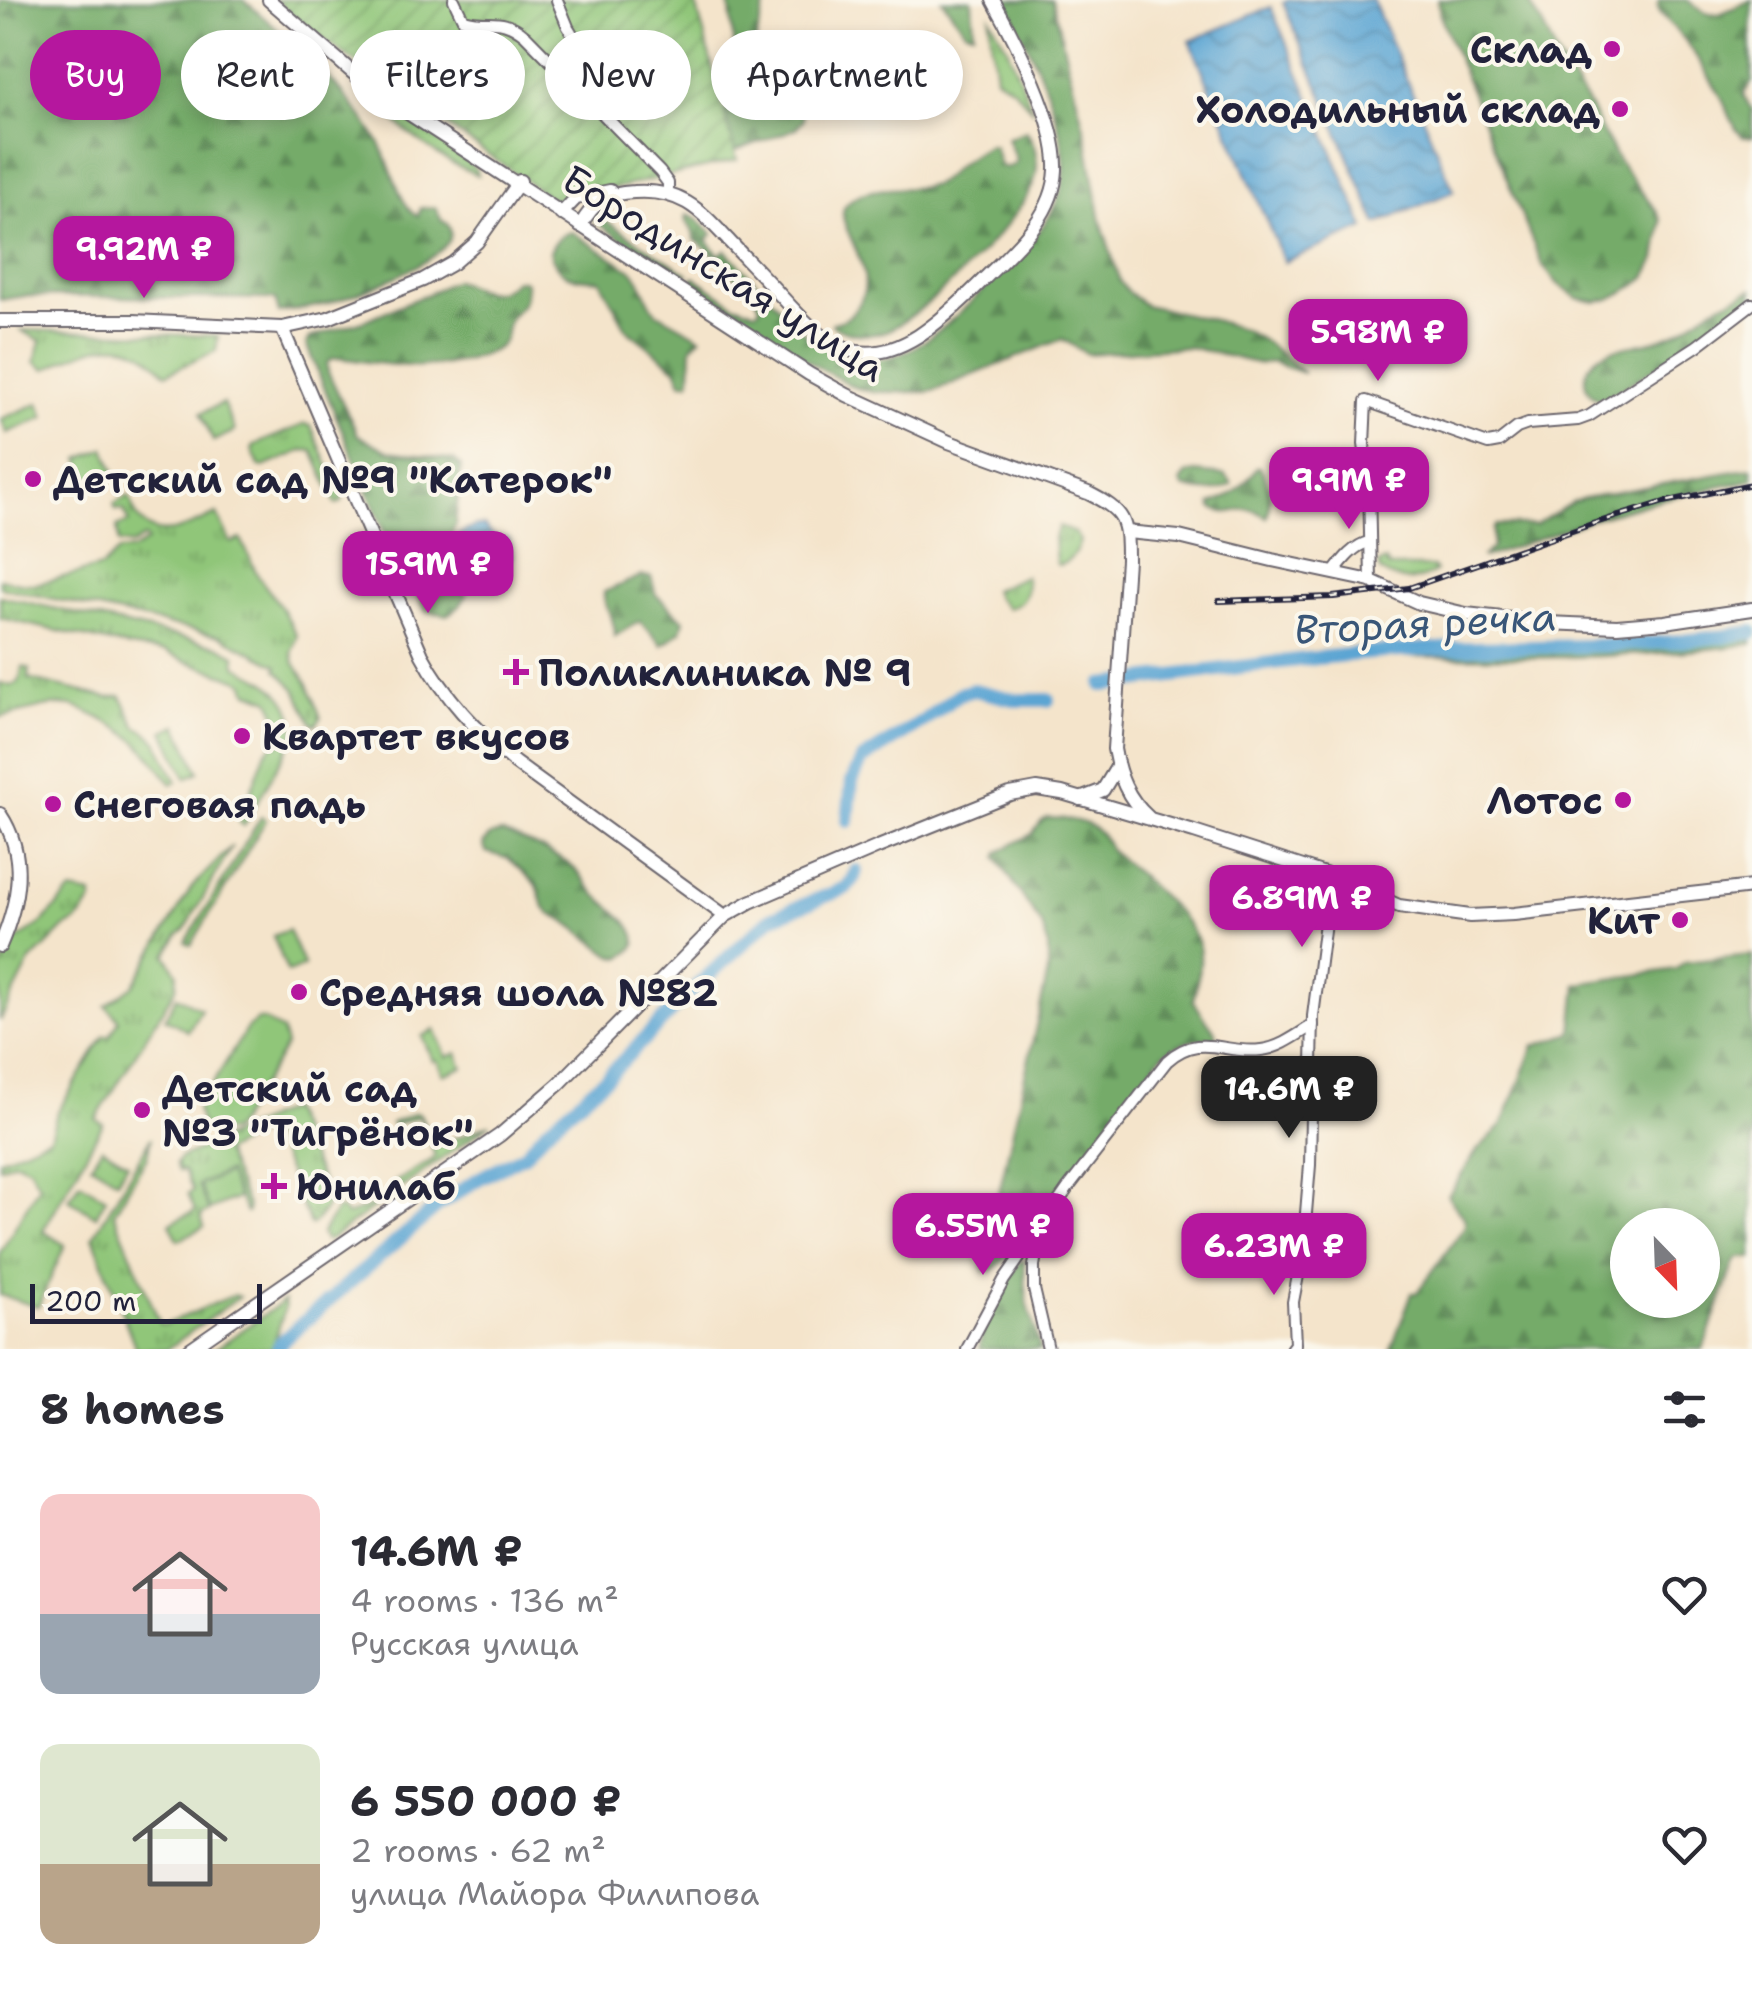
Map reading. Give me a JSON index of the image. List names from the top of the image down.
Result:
{
  "streets": {
    "main road": ["Бородинская улица"]
  },
  "water": ["Вторая речка"],
  "places": {
    "other": [
      "Склад",
      "Холодильный склад",
      "Детский сад №9 \"Катерок\"",
      "Квартет вкусов",
      "Лотос",
      "Снеговая падь",
      "Кит",
      "Средняя шола №82",
      "Детский сад №3 \"Тигрёнок\""
    ],
    "health": ["Поликлиника № 9", "Юнилаб"]
  },
  "scale_bar": "200 m",
  "north": "bottom right",
  "page": {
    "chip": [
      "Buy",
      "Rent",
      "Filters",
      "New",
      "Apartment"
    ],
    "price": [
      "9.92M ₽",
      "5.98M ₽",
      "9.9M ₽",
      "15.9M ₽",
      "6.89M ₽",
      "14.6M ₽",
      "6.55M ₽",
      "6.23M ₽"
    ],
    "scale": "200 m",
    "heading": "8 homes",
    "list": [
      {
        "name": "14.6M ₽",
        "note": "4 rooms · 136 m² · Русская улица"
      },
      {
        "name": "6 550 000 ₽",
        "note": "2 rooms · 62 m² · улица Майора Филипова"
      }
    ]
  }
}
